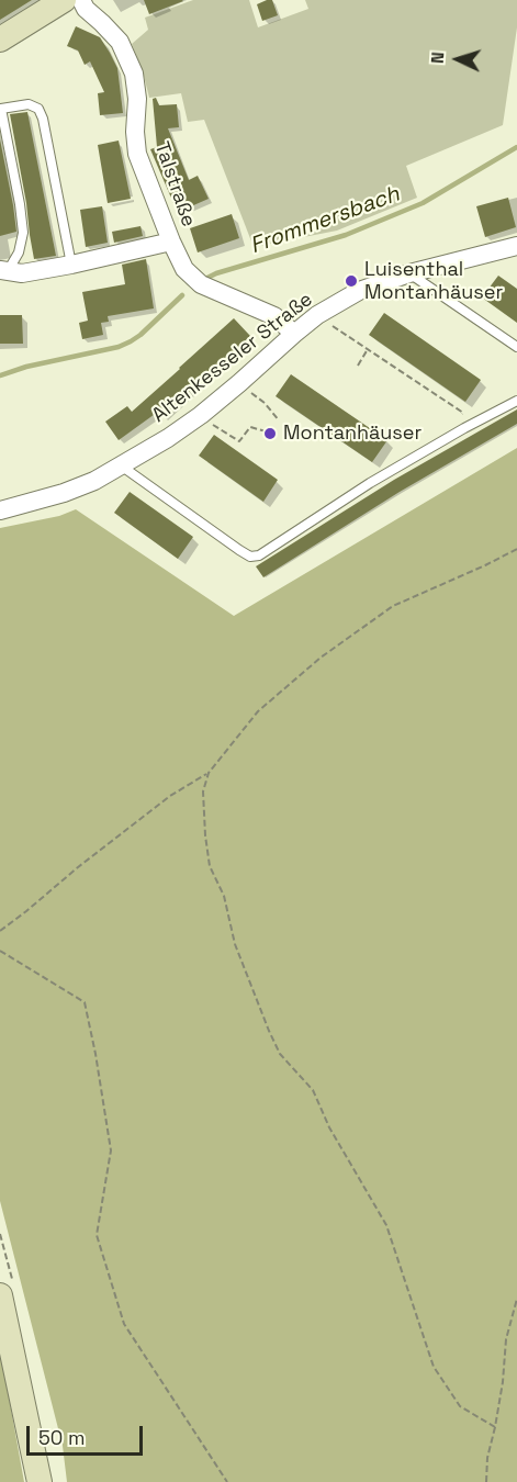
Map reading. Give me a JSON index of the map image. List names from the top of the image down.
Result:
{
  "streets": {
    "street": ["Talstraße", "Altenkesseler Straße"]
  },
  "crossings": [
    ["Talstraße", "Altenkesseler Straße"]
  ],
  "water": ["Frommersbach"],
  "places": ["Luisenthal Montanhäuser", "Montanhäuser"],
  "scale_bar": "50 m",
  "north": "left"
}
